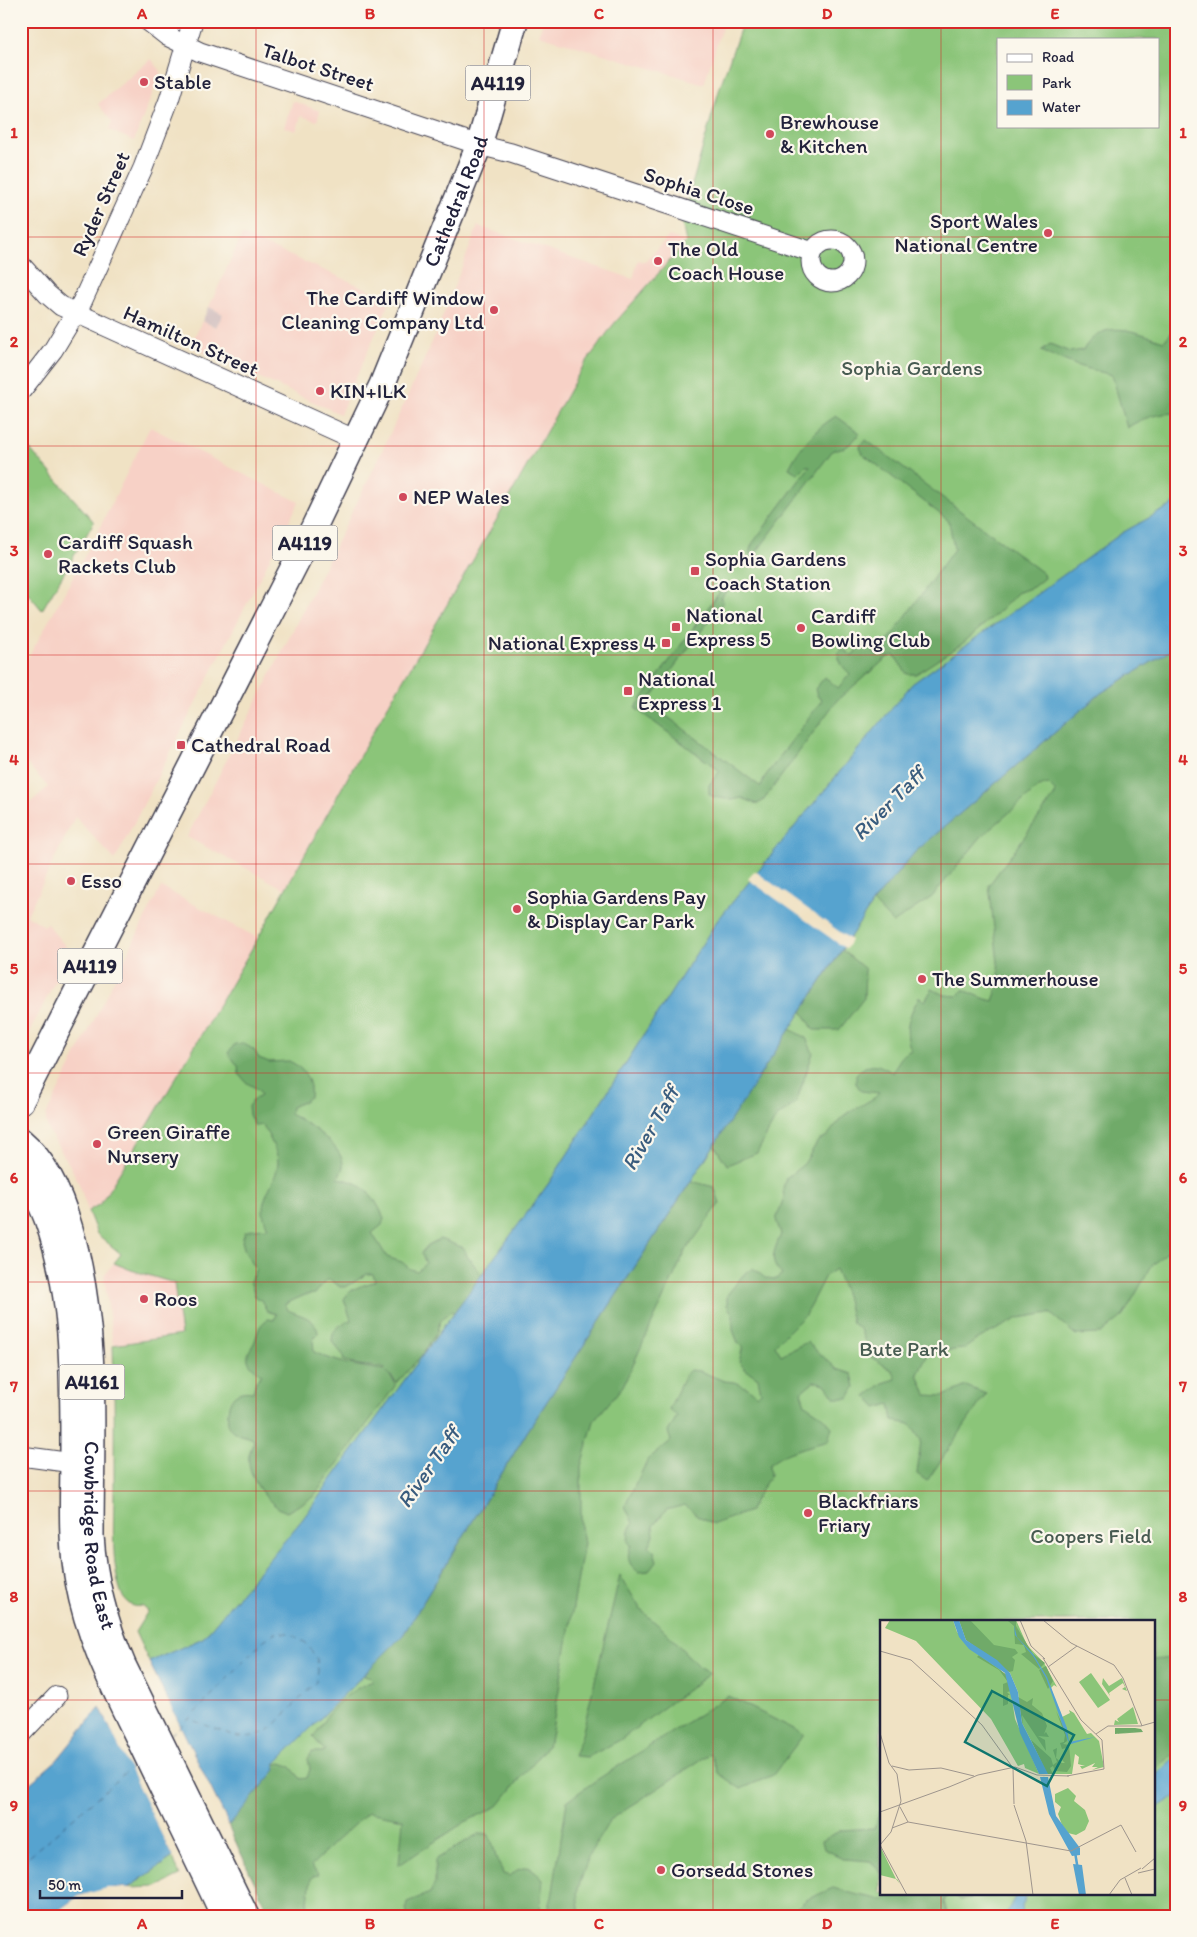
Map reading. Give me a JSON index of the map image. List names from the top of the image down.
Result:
{
  "streets": {
    "main road": [
      "A4119",
      "Cathedral Road",
      "A4161",
      "Cowbridge Road East"
    ],
    "street": [
      "Talbot Street",
      "Sophia Close",
      "Ryder Street",
      "Hamilton Street"
    ]
  },
  "crossings": [
    ["Talbot Street", "Sophia Close"],
    ["Talbot Street", "Cathedral Road"],
    ["Talbot Street", "Ryder Street"],
    ["Sophia Close", "Cathedral Road"],
    ["Cathedral Road", "Hamilton Street"],
    ["Ryder Street", "Hamilton Street"]
  ],
  "water": ["River Taff"],
  "parks": ["Sophia Gardens", "Bute Park", "Coopers Field"],
  "places": {
    "other": [
      "Stable",
      "Brewhouse & Kitchen",
      "Sport Wales National Centre",
      "The Old Coach House",
      "The Cardiff Window Cleaning Company Ltd",
      "KIN+ILK",
      "NEP Wales",
      "Cardiff Squash Rackets Club",
      "Cardiff Bowling Club",
      "Esso",
      "Sophia Gardens Pay & Display Car Park",
      "The Summerhouse",
      "Green Giraffe Nursery",
      "Roos",
      "Blackfriars Friary",
      "Gorsedd Stones"
    ],
    "transit": [
      "Sophia Gardens Coach Station",
      "National Express 5",
      "National Express 4",
      "National Express 1",
      "Cathedral Road"
    ]
  },
  "legend": ["Road", "Park", "Water"],
  "scale_bar": "50 m",
  "grid": {
    "columns": [
      "A",
      "B",
      "C",
      "D",
      "E"
    ],
    "rows": [
      "1",
      "2",
      "3",
      "4",
      "5",
      "6",
      "7",
      "8",
      "9"
    ]
  }
}
